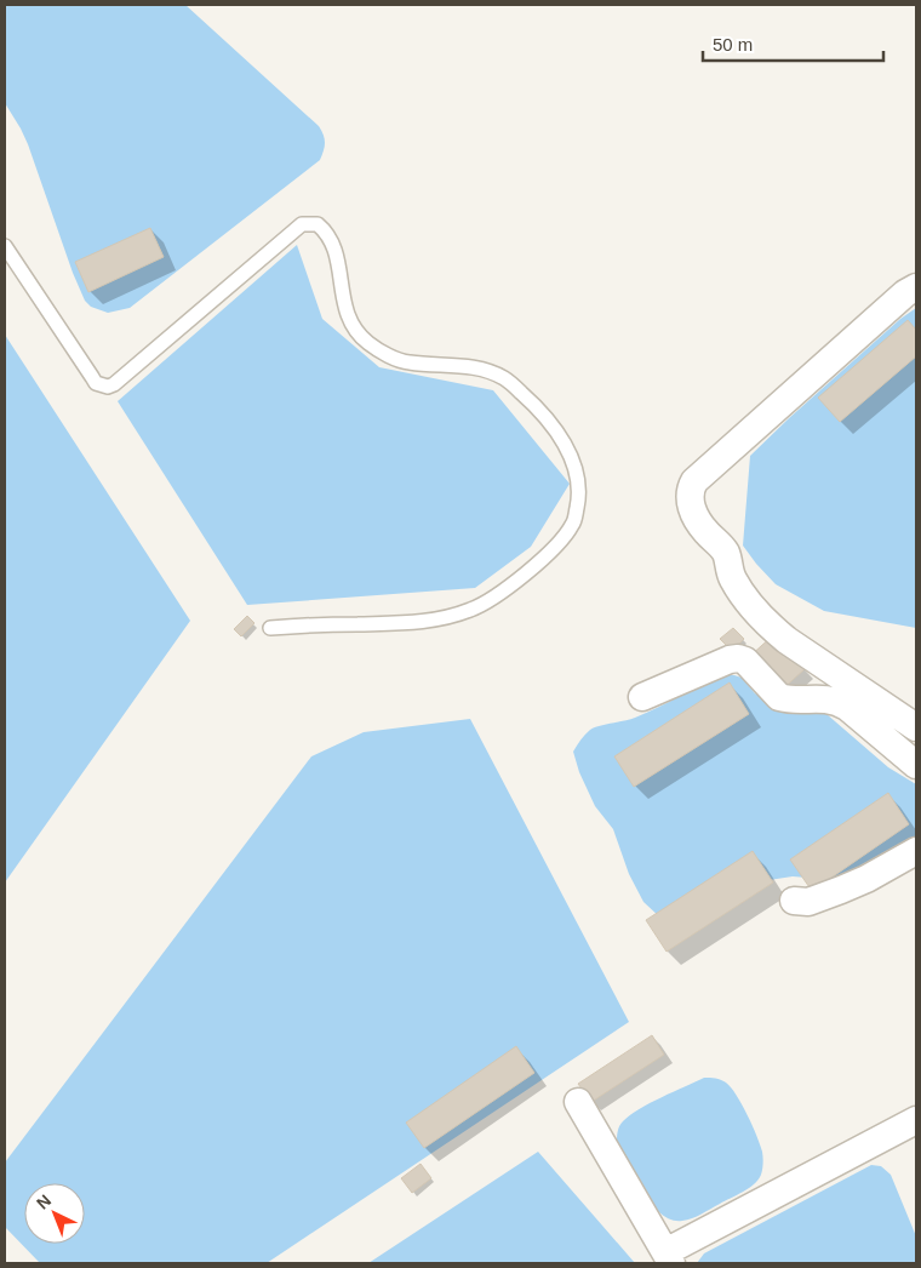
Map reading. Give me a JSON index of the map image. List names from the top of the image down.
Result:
{
  "scale_bar": "50 m",
  "north": "top left"
}
